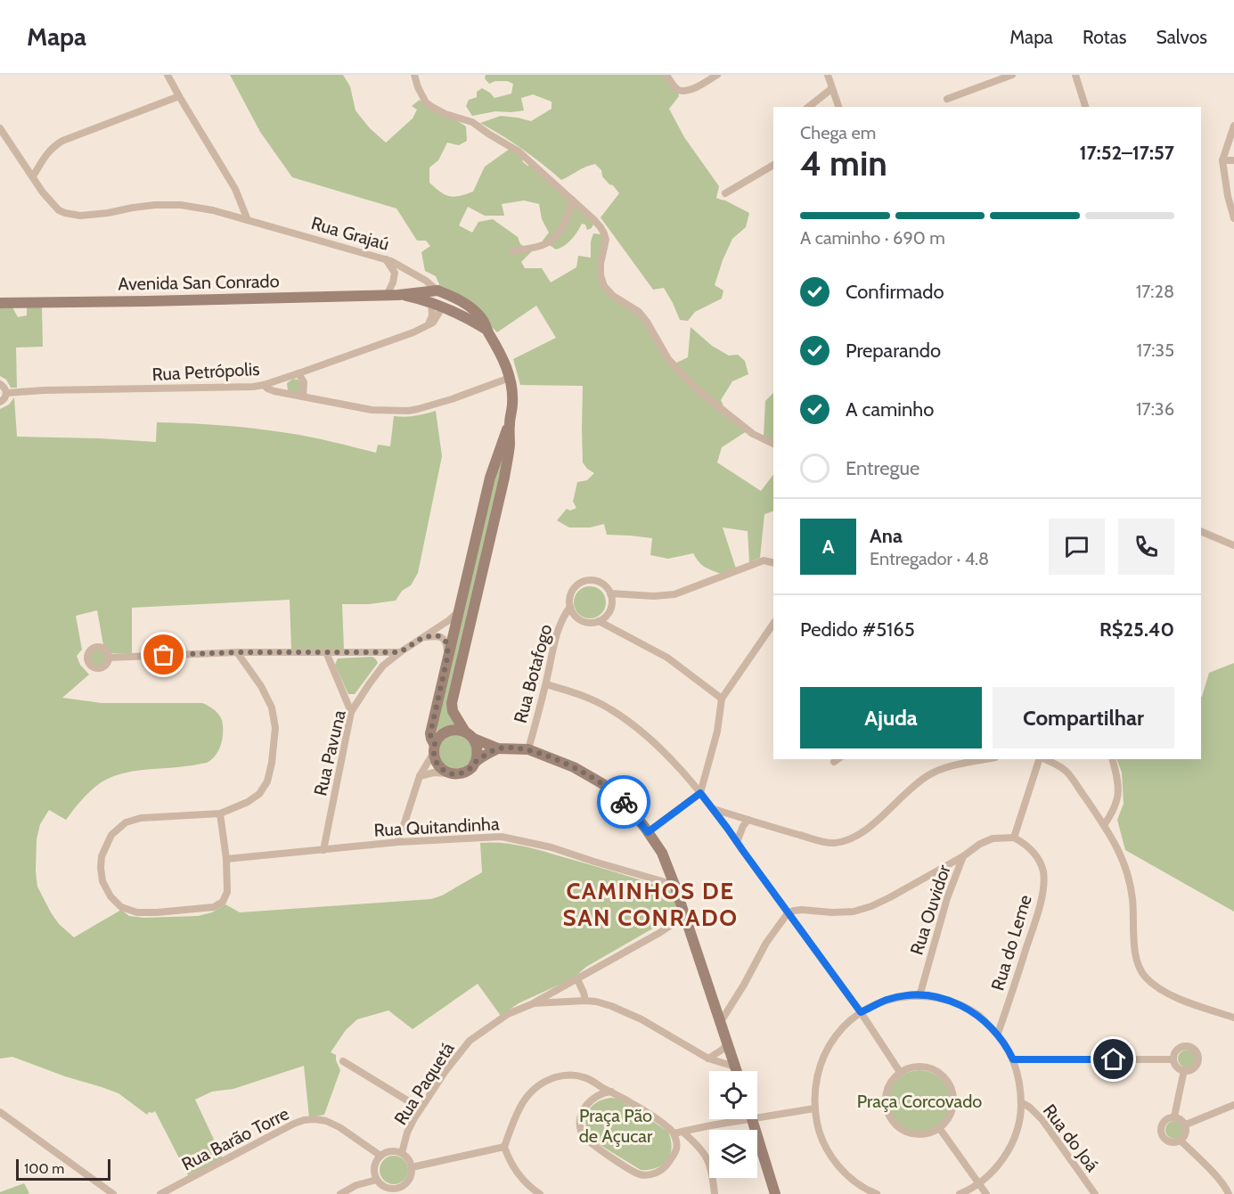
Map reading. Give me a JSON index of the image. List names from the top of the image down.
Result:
{
  "streets": {
    "street": [
      "Rua Grajaú",
      "Avenida San Conrado",
      "Rua Petrópolis",
      "Rua Botafogo",
      "Rua Pavuna",
      "Rua Quitandinha",
      "Rua Ouvidor",
      "Rua do Leme",
      "Rua Paquetá",
      "Rua do Joá",
      "Rua Barão Torre"
    ]
  },
  "crossings": [
    ["Rua Grajaú", "Avenida San Conrado"],
    ["Avenida San Conrado", "Rua Petrópolis"],
    ["Rua Pavuna", "Rua Quitandinha"],
    ["Rua Ouvidor", "Rua do Leme"],
    ["Rua Paquetá", "Rua Barão Torre"]
  ],
  "districts": ["CAMINHOS DE SAN CONRADO"],
  "parks": ["Praça Corcovado", "Praça Pão de Açucar"],
  "scale_bar": "100 m",
  "page": {
    "header": "Mapa",
    "nav": ["Mapa", "Rotas", "Salvos"],
    "heading": ["4 min", "Chega em", "17:52–17:57"],
    "panel": [
      "Ana",
      "Entregador · 4.8",
      "Pedido #5165",
      "R$25.40"
    ],
    "bar": "A caminho · 690 m",
    "list": [
      ["Confirmado", "17:28"],
      ["Preparando", "17:35"],
      ["A caminho", "17:36"],
      "Entregue"
    ],
    "round": "A",
    "buttons": ["Ajuda", "Compartilhar"],
    "scale": "100 m"
  }
}
